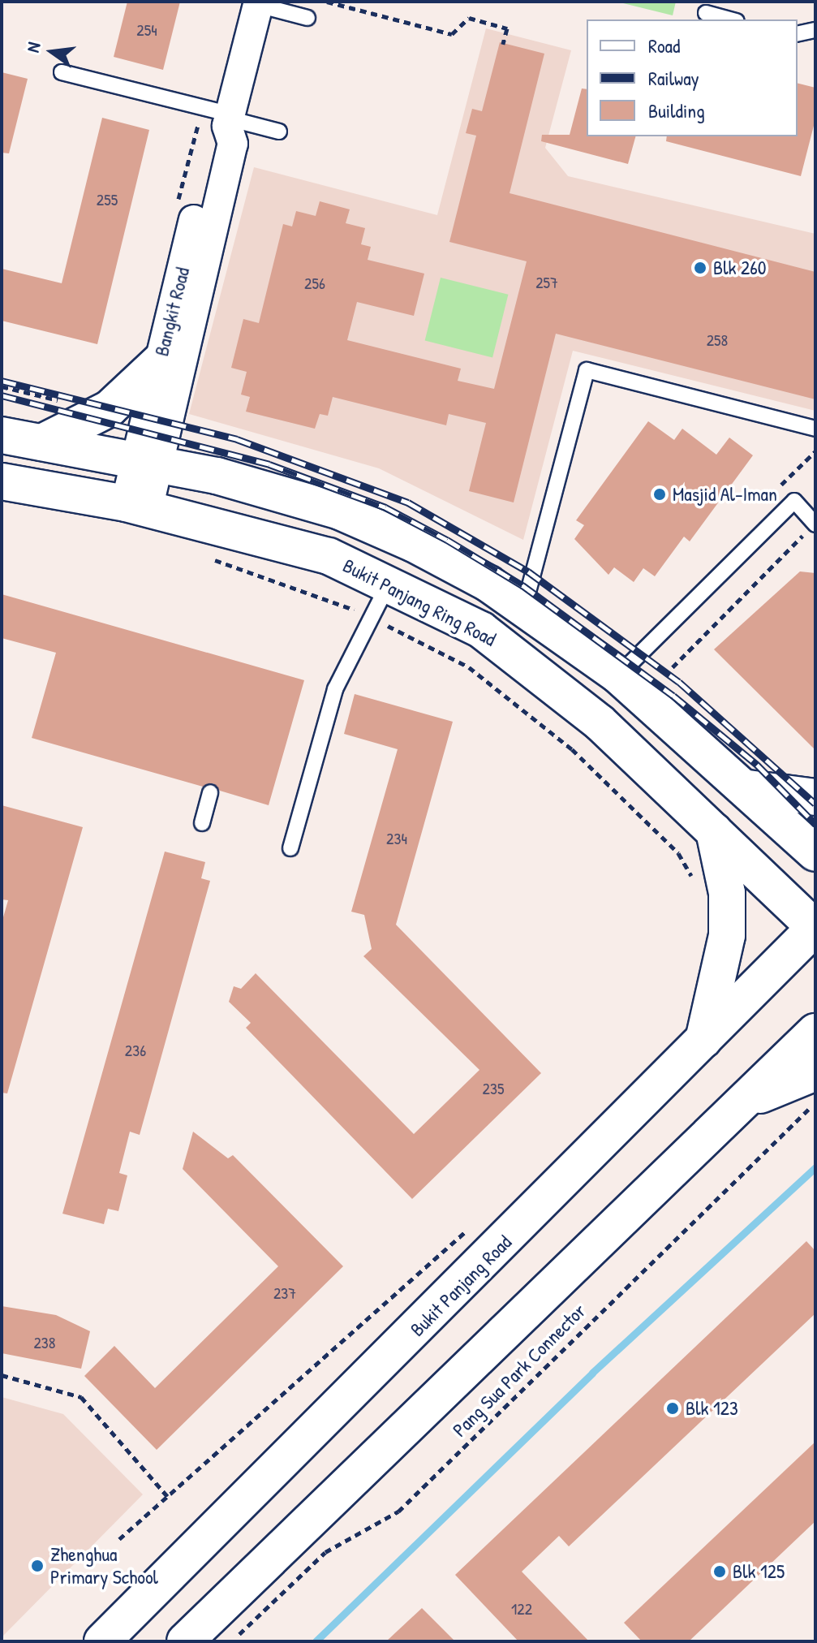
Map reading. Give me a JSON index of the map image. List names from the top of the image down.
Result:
{
  "streets": {
    "main road": ["Bukit Panjang Ring Road", "Bukit Panjang Road"],
    "street": ["Bangkit Road"],
    "path": ["Pang Sua Park Connector"]
  },
  "crossings": [
    ["Bangkit Road", "Bukit Panjang Ring Road"],
    ["Bukit Panjang Ring Road", "Bukit Panjang Road"]
  ],
  "places": [
    "Blk 260",
    "Masjid Al-Iman",
    "Blk 123",
    "Zhenghua Primary School",
    "Blk 125"
  ],
  "house_numbers": [
    "254",
    "255",
    "257",
    "256",
    "258",
    "234",
    "236",
    "235",
    "237",
    "238",
    "122"
  ],
  "legend": ["Road", "Railway", "Building"],
  "north": "left"
}
